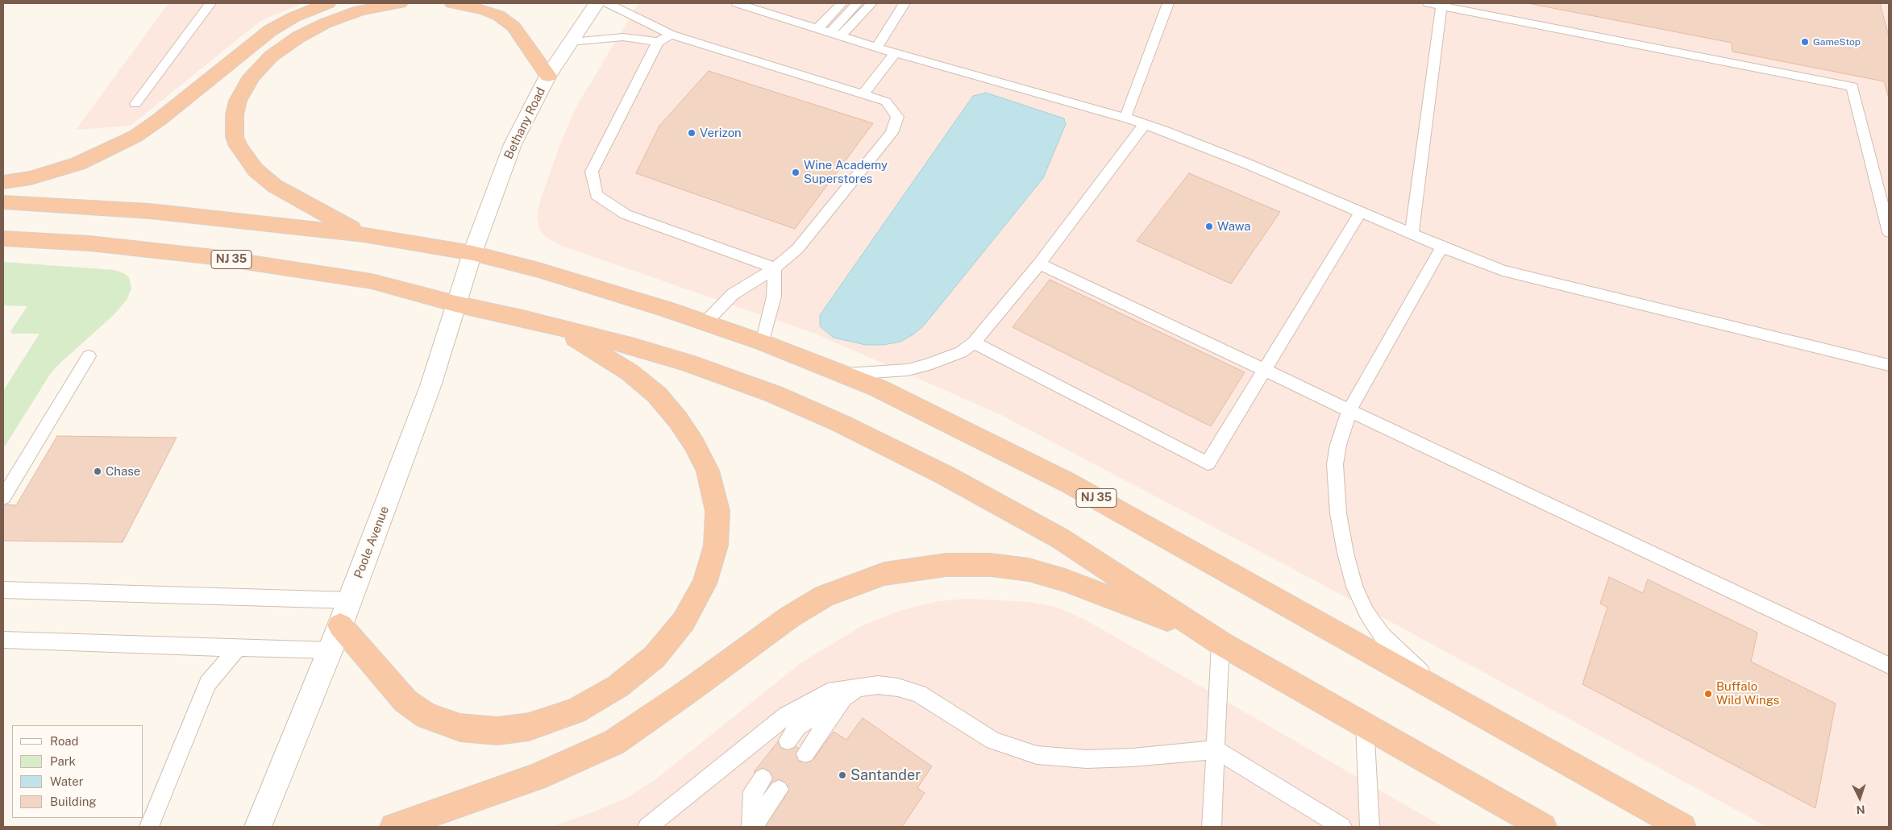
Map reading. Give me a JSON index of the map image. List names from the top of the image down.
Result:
{
  "streets": {
    "highway": ["NJ 35"],
    "street": ["Bethany Road", "Poole Avenue"]
  },
  "crossings": [
    ["Bethany Road", "NJ 35"],
    ["Bethany Road", "Poole Avenue"],
    ["NJ 35", "Poole Avenue"]
  ],
  "places": [
    "GameStop",
    "Verizon",
    "Wine Academy Superstores",
    "Wawa",
    "Chase",
    "Buffalo Wild Wings",
    "Santander"
  ],
  "legend": [
    "Road",
    "Park",
    "Water",
    "Building"
  ],
  "north": "bottom"
}
